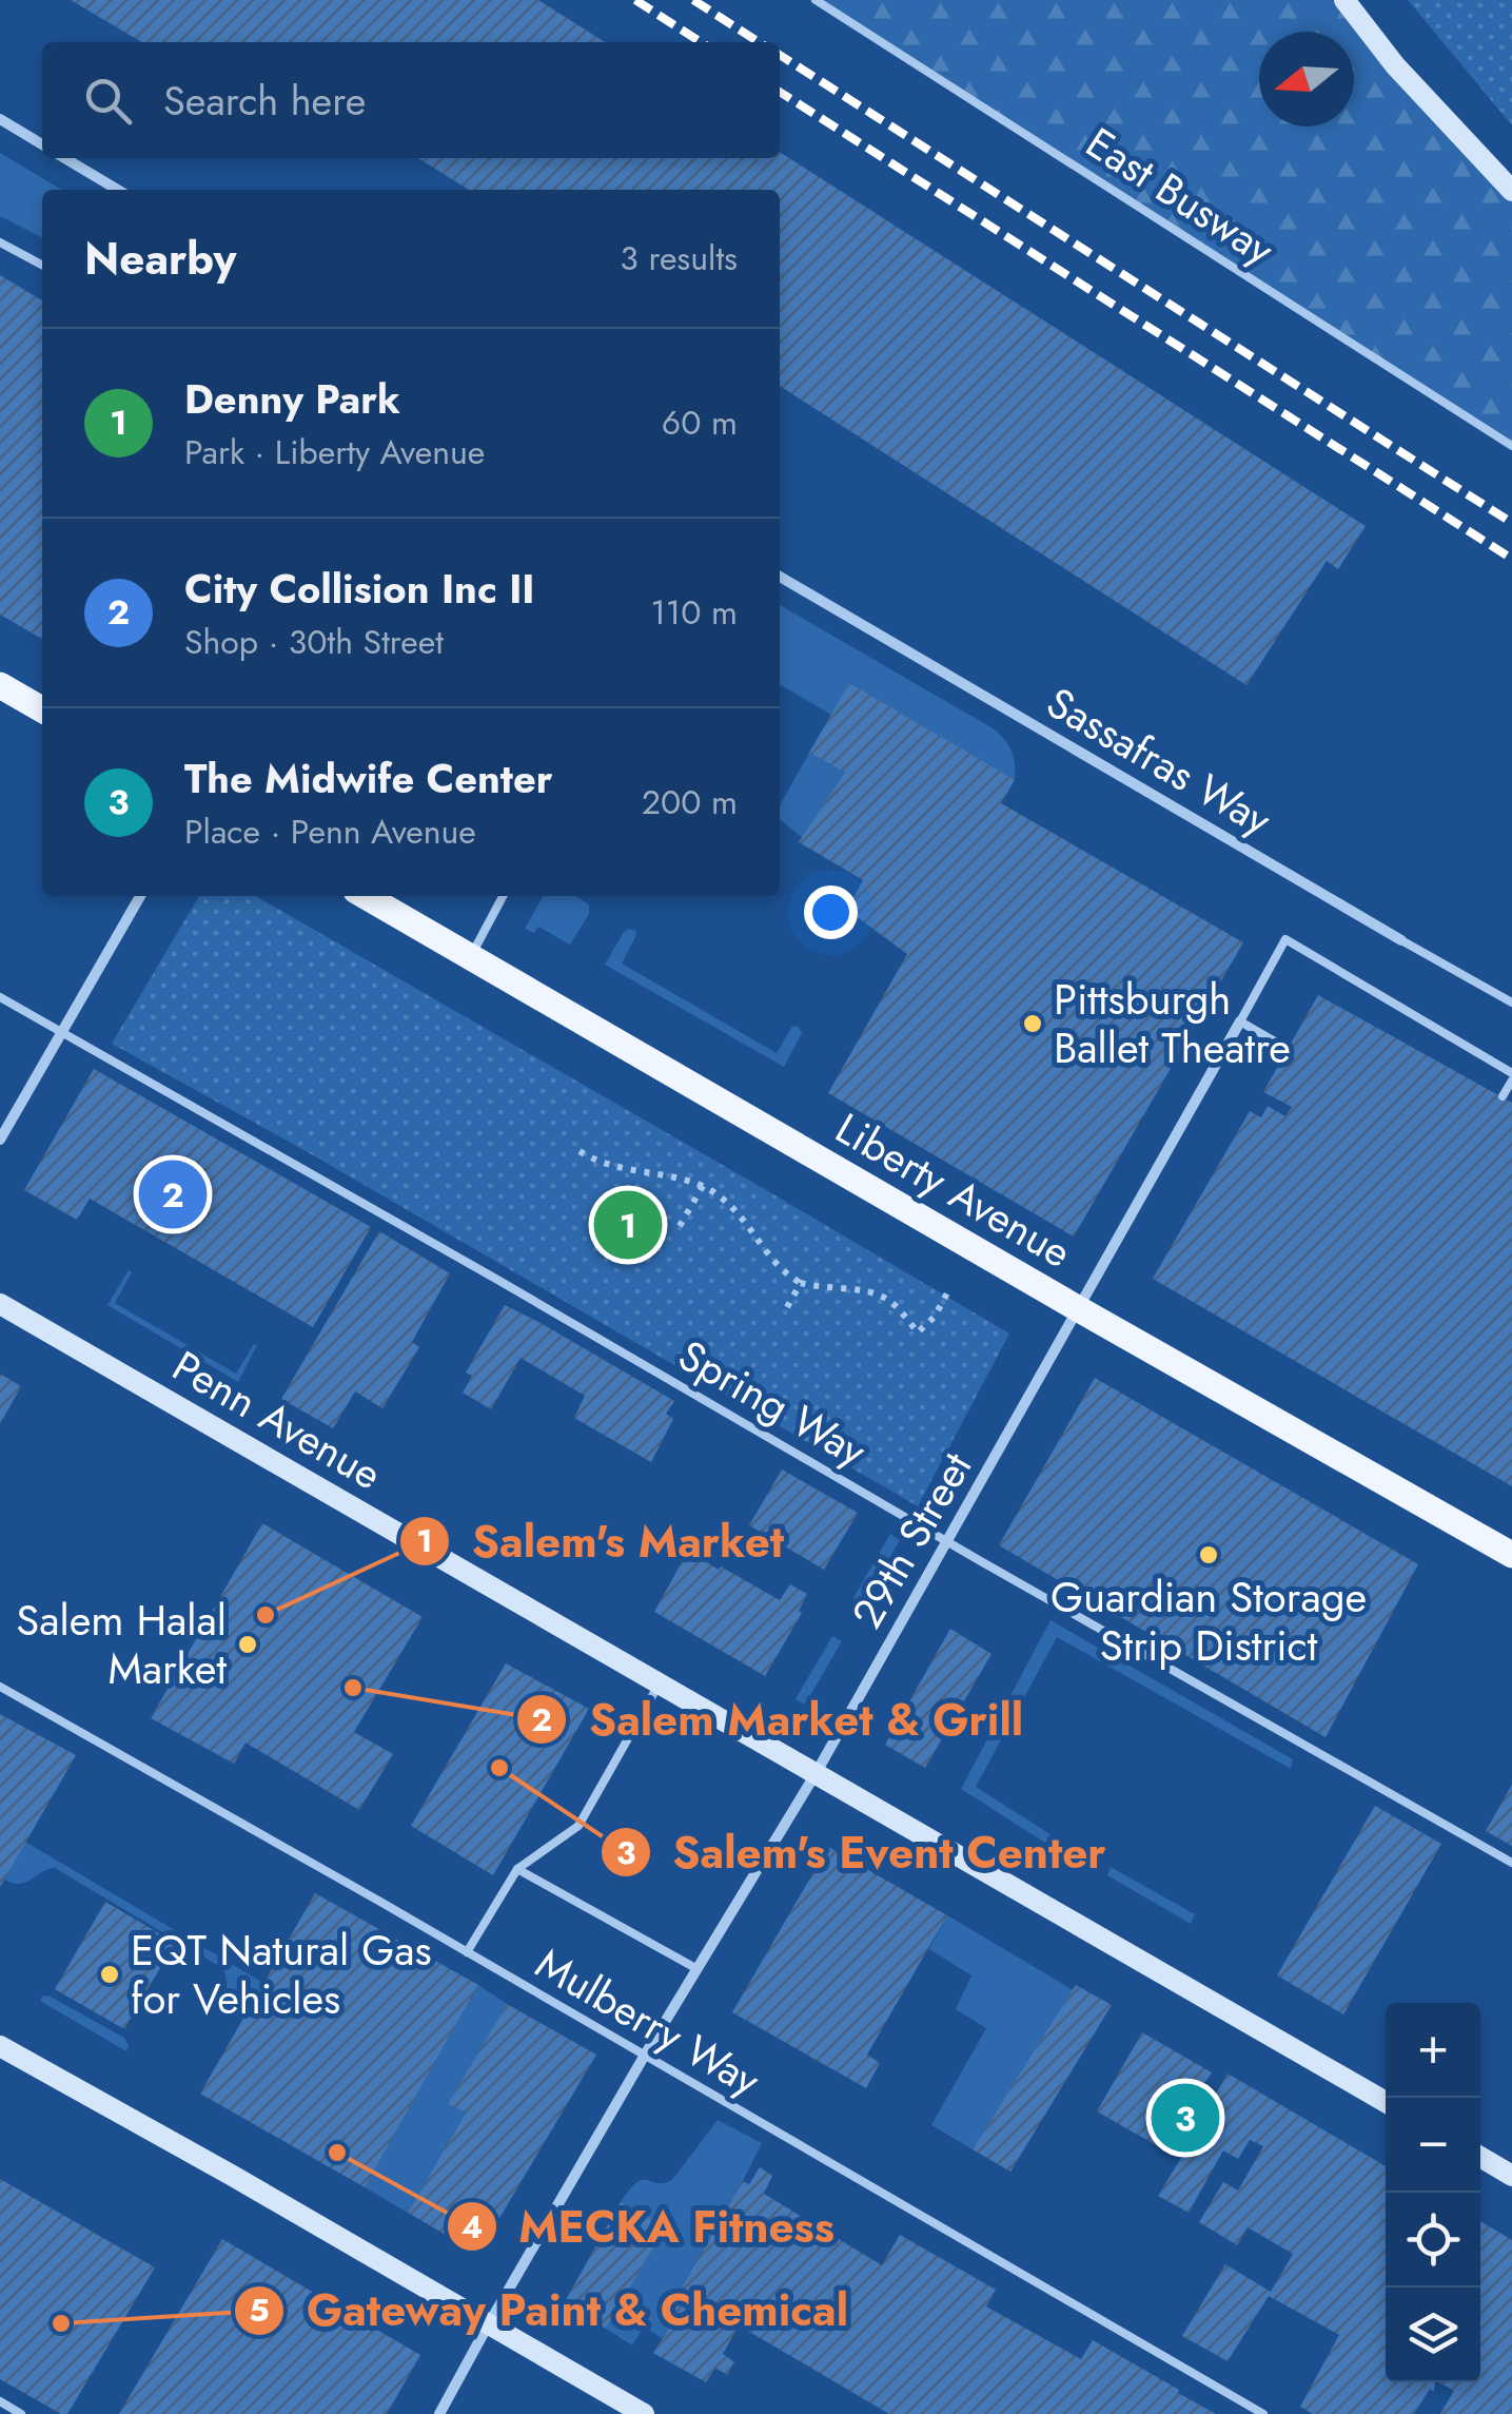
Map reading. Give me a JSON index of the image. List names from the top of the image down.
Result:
{
  "streets": {
    "main road": ["Liberty Avenue"],
    "street": ["Sassafras Way", "Penn Avenue", "29th Street"],
    "lane": ["East Busway", "Spring Way", "Mulberry Way"]
  },
  "crossings": [
    ["Liberty Avenue", "29th Street"],
    ["Spring Way", "29th Street"],
    ["Penn Avenue", "29th Street"],
    ["29th Street", "Mulberry Way"]
  ],
  "places": [
    "Pittsburgh Ballet Theatre",
    "Guardian Storage Strip District",
    "Salem's Market",
    "Salem Halal Market",
    "Salem Market & Grill",
    "Salem's Event Center",
    "EQT Natural Gas for Vehicles",
    "MECKA Fitness",
    "Gateway Paint & Chemical"
  ],
  "north": "left",
  "page": {
    "search": "Search here",
    "heading": ["Nearby", "3 results"],
    "list": [
      {
        "mark": "1",
        "name": "Denny Park",
        "note": "Park · Liberty Avenue",
        "value": "60 m"
      },
      {
        "mark": "2",
        "name": "City Collision Inc II",
        "note": "Shop · 30th Street",
        "value": "110 m"
      },
      {
        "mark": "3",
        "name": "The Midwife Center",
        "note": "Place · Penn Avenue",
        "value": "200 m"
      }
    ],
    "pins": ["2", "1", "3"],
    "map_buttons": ["+", "−"]
  }
}
